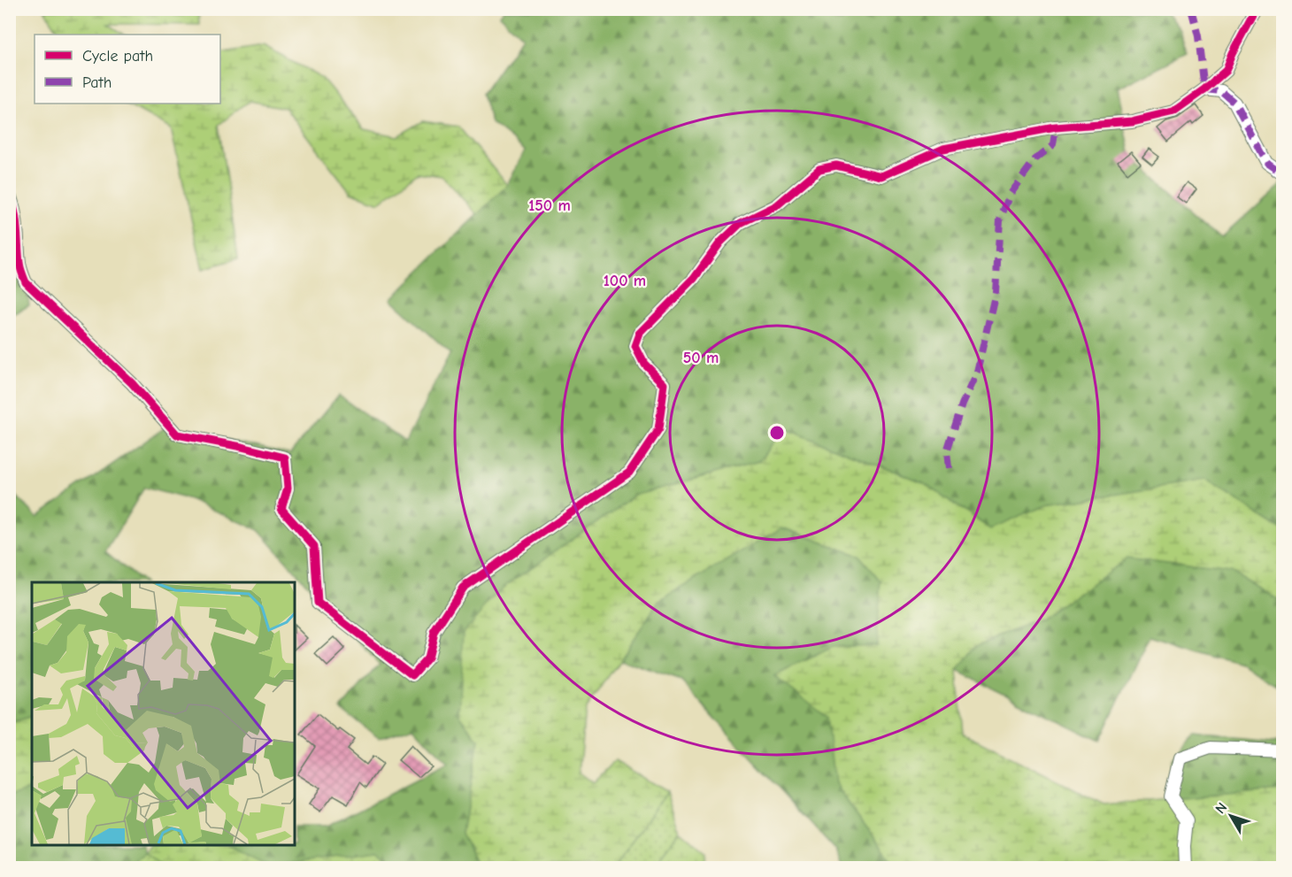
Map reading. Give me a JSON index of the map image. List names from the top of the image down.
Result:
{
  "legend": ["Cycle path", "Path"],
  "north": "top left",
  "rings": ["150 m", "100 m", "50 m"]
}
